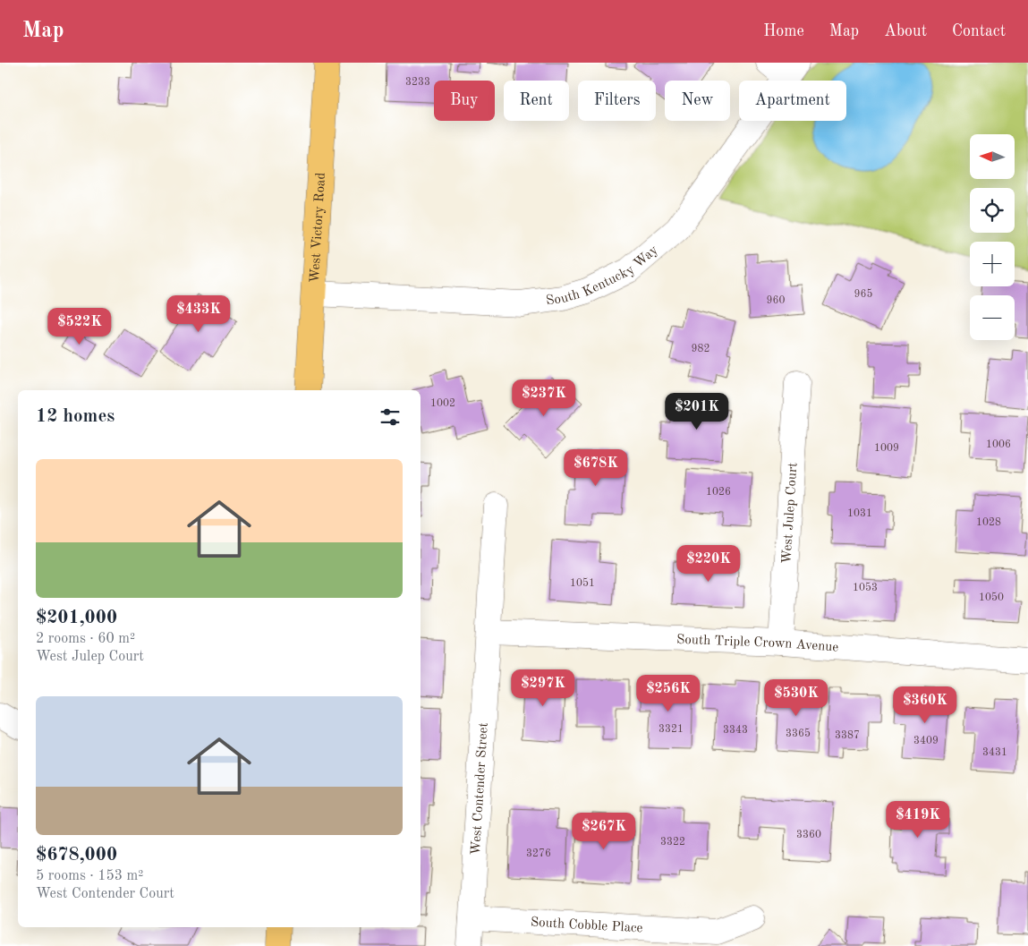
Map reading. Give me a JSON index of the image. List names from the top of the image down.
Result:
{
  "streets": {
    "main road": ["West Victory Road"],
    "street": [
      "South Kentucky Way",
      "West Julep Court",
      "South Triple Crown Avenue",
      "West Contender Street",
      "South Cobble Place"
    ]
  },
  "crossings": [
    ["West Victory Road", "South Kentucky Way"],
    ["West Julep Court", "South Triple Crown Avenue"],
    ["South Triple Crown Avenue", "West Contender Street"],
    ["West Contender Street", "South Cobble Place"]
  ],
  "house_numbers": [
    "3233",
    "965",
    "960",
    "982",
    "1002",
    "1006",
    "1009",
    "1026",
    "1031",
    "1028",
    "1051",
    "1053",
    "1050",
    "3321",
    "3343",
    "3365",
    "3387",
    "3409",
    "3431",
    "3360",
    "3322",
    "3276"
  ],
  "north": "left",
  "page": {
    "header": "Map",
    "nav": [
      "Home",
      "Map",
      "About",
      "Contact"
    ],
    "chip": [
      "Buy",
      "Rent",
      "Filters",
      "New",
      "Apartment"
    ],
    "map_buttons": ["+", "−"],
    "price": [
      "$433K",
      "$522K",
      "$237K",
      "$201K",
      "$678K",
      "$220K",
      "$297K",
      "$256K",
      "$530K",
      "$360K",
      "$419K",
      "$267K"
    ],
    "heading": "12 homes",
    "list": [
      {
        "name": "$201,000",
        "note": "2 rooms · 60 m² · West Julep Court"
      },
      {
        "name": "$678,000",
        "note": "5 rooms · 153 m² · West Contender Court"
      }
    ]
  }
}
